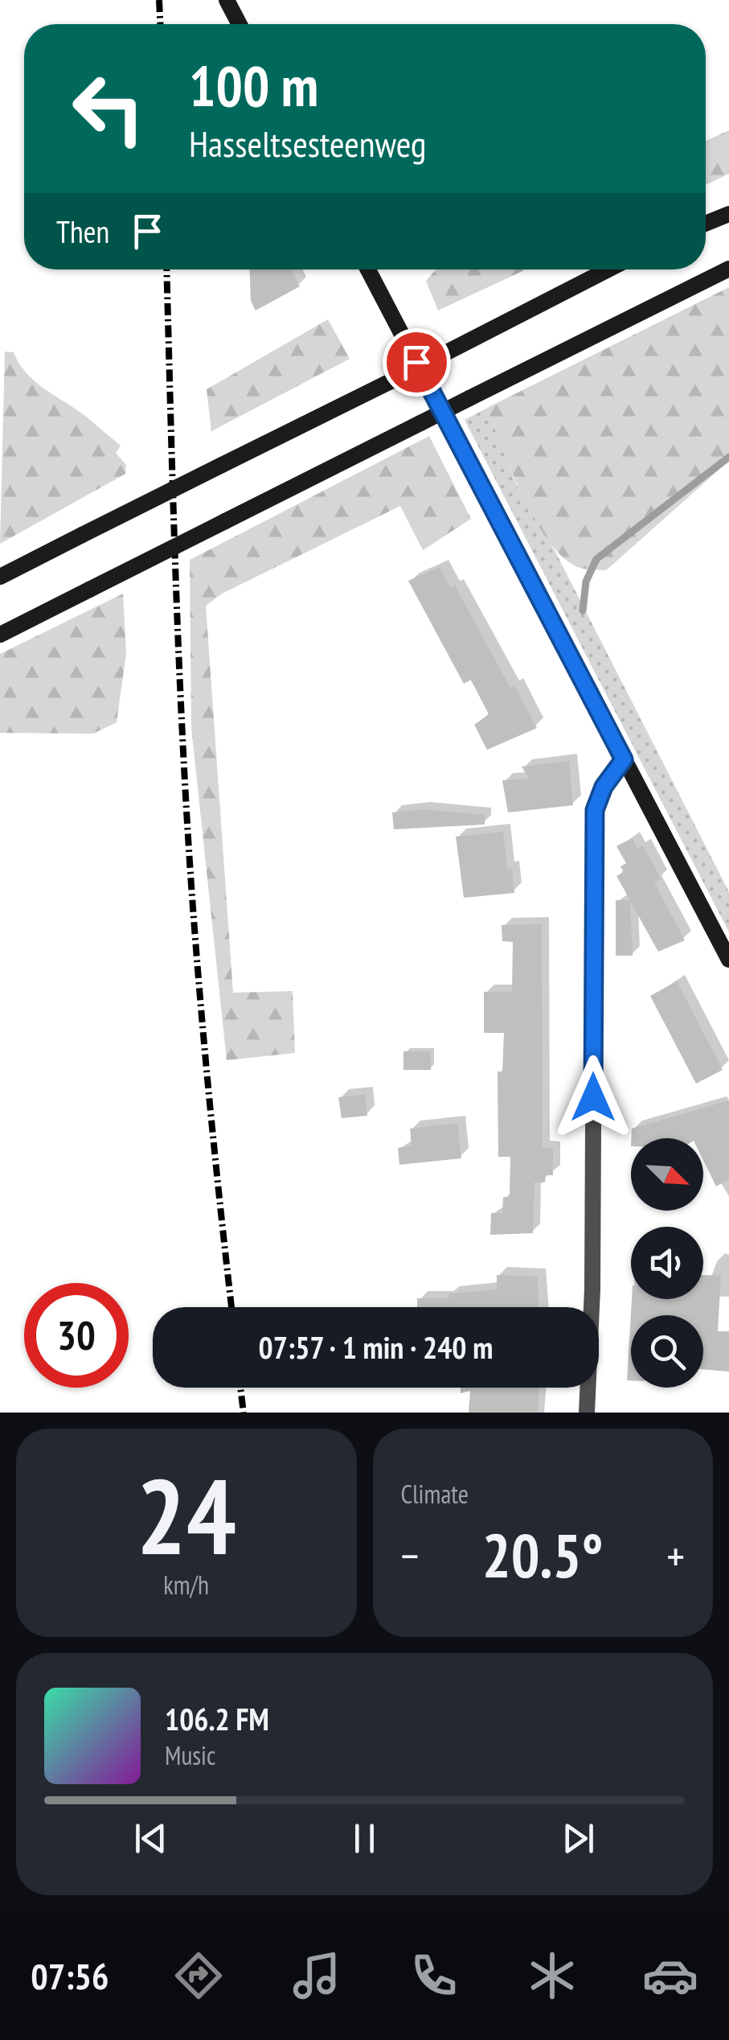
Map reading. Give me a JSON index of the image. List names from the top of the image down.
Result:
{
  "north": "bottom right",
  "page": {
    "turn": ["100 m", "Hasseltsesteenweg"],
    "then": "Then",
    "limit": "30",
    "trip": "07:57 · 1 min · 240 m",
    "tile": [
      ["24", "km/h"],
      "Climate"
    ],
    "heat": ["−", "20.5°", "+"],
    "song": ["106.2 FM", "Music"],
    "tabs": "07:56"
  }
}
